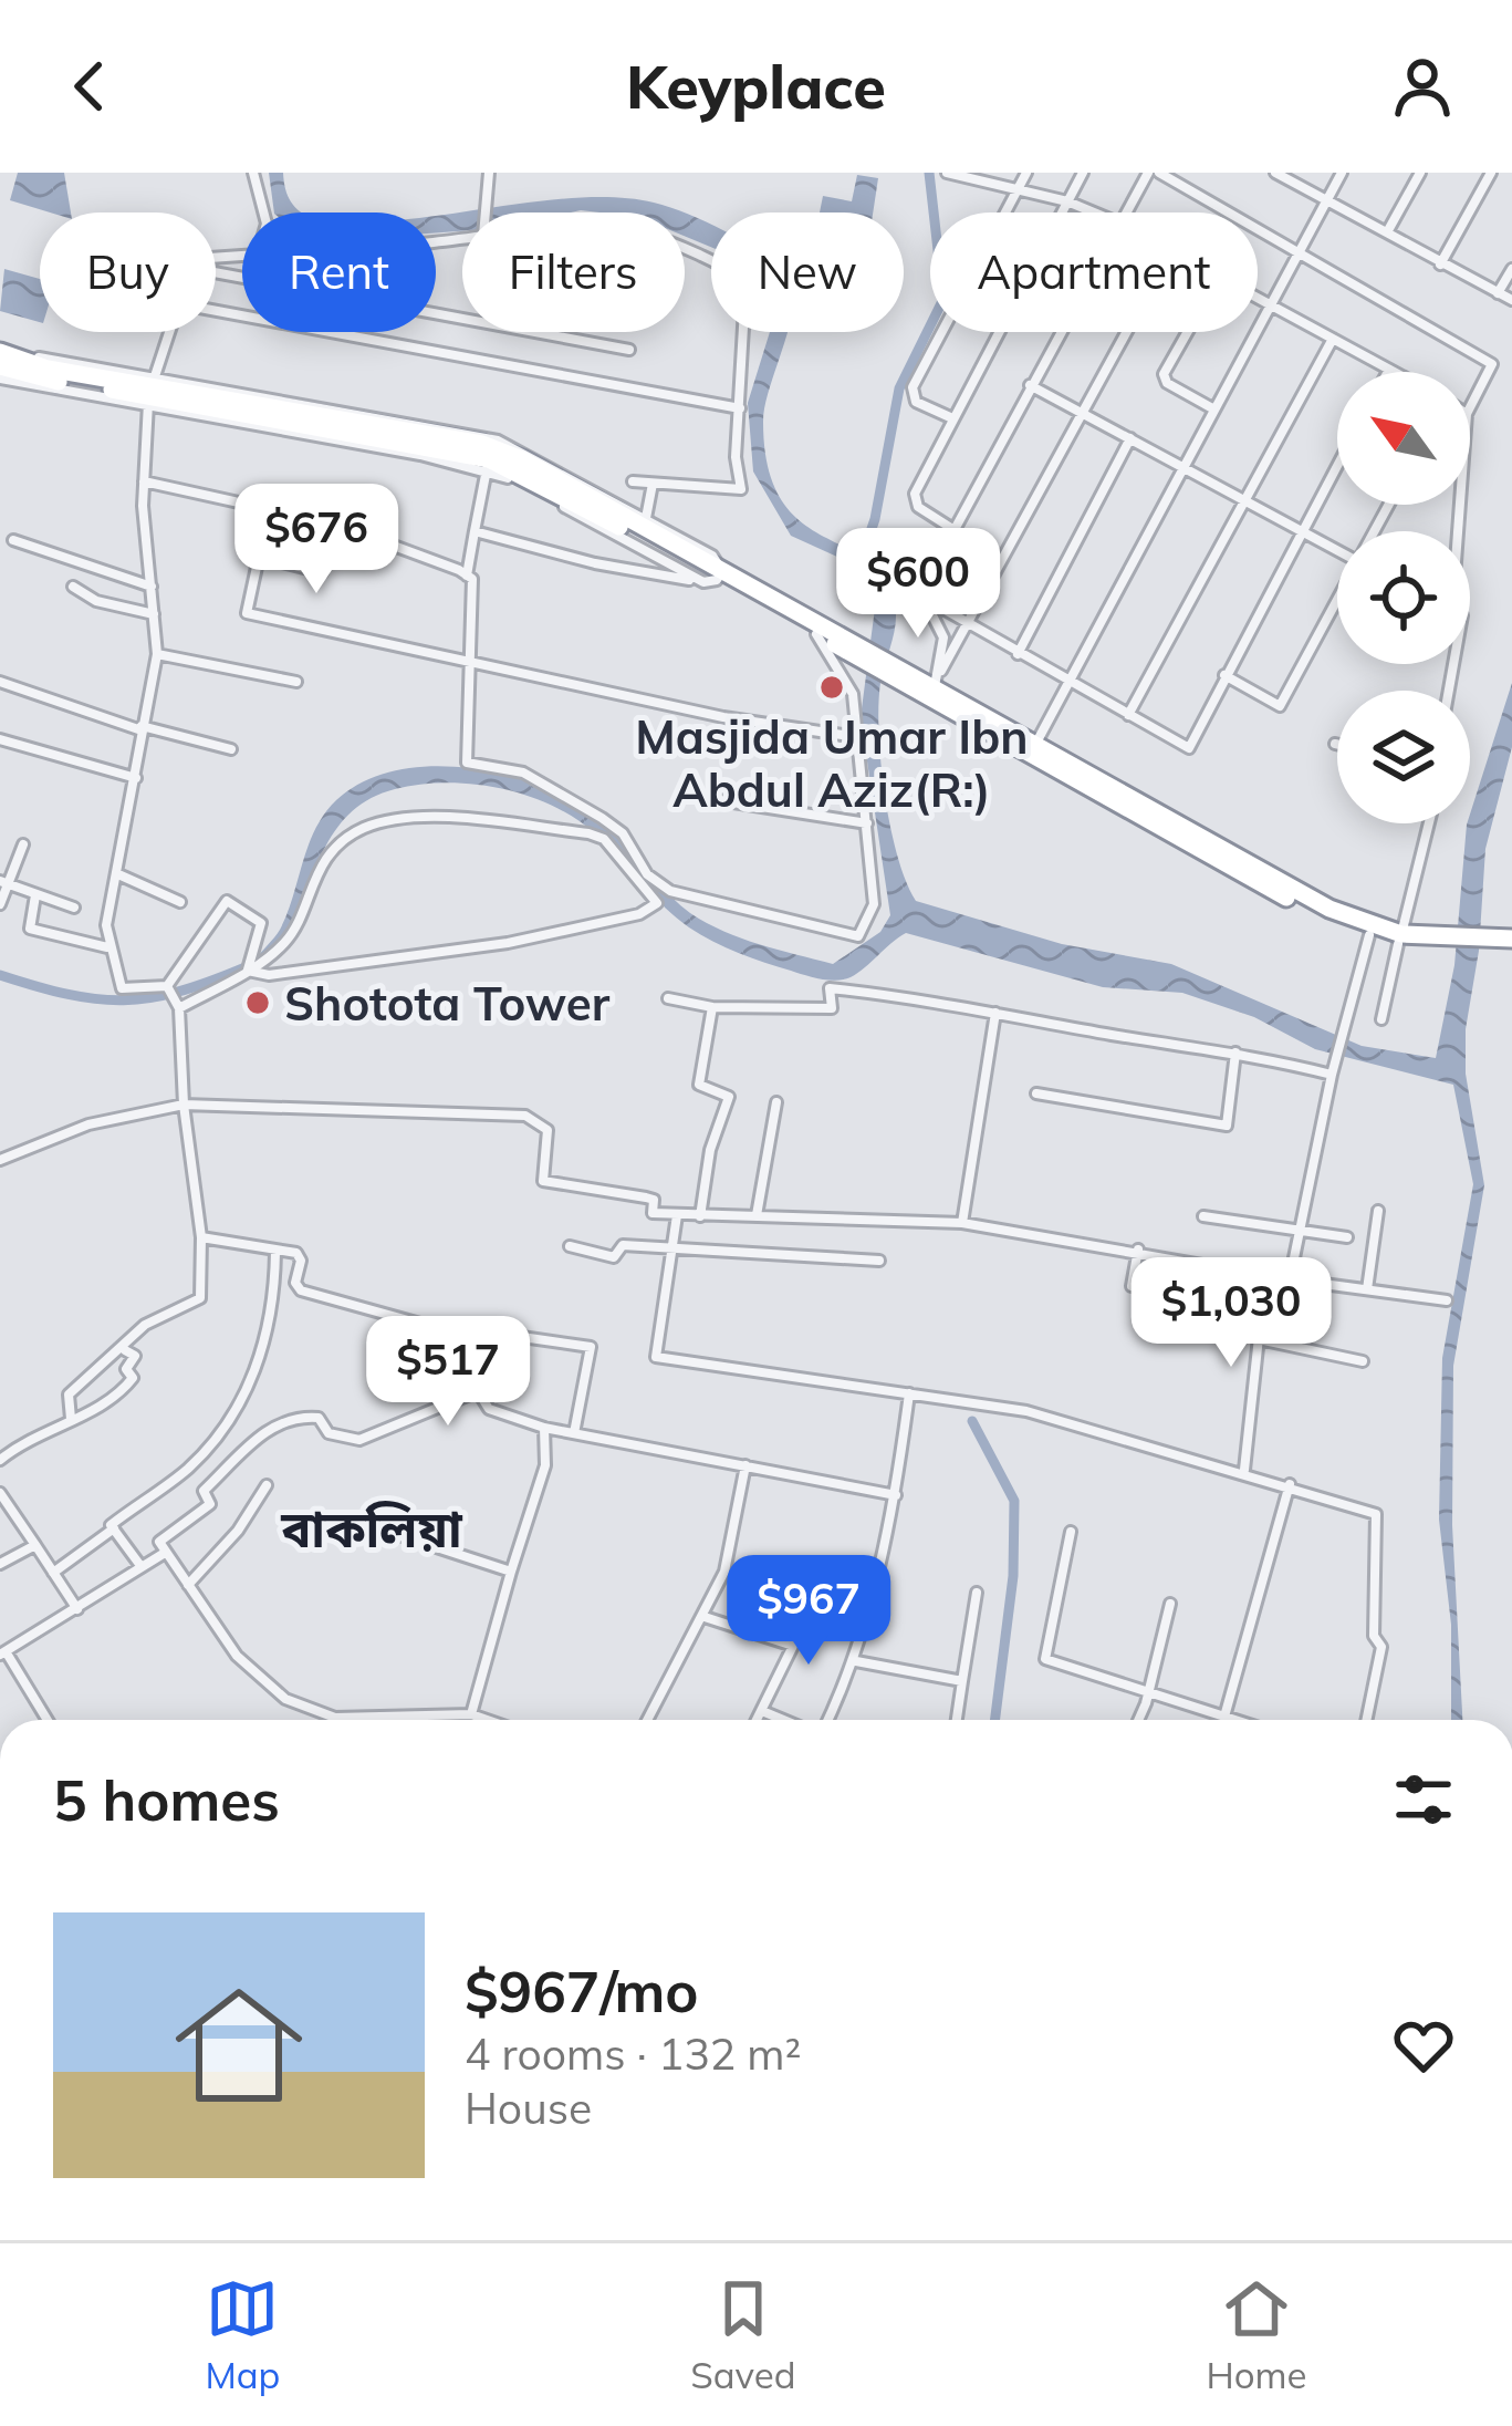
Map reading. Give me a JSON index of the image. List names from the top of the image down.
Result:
{
  "districts": ["বাকলিয়া"],
  "places": ["Masjida Umar Ibn Abdul Aziz(R:)", "Shotota Tower"],
  "north": "top left",
  "page": {
    "header": "Keyplace",
    "chip": [
      "Buy",
      "Rent",
      "Filters",
      "New",
      "Apartment"
    ],
    "price": [
      "$676",
      "$600",
      "$1,030",
      "$517",
      "$967"
    ],
    "heading": "5 homes",
    "list": [
      {
        "name": "$967/mo",
        "note": "4 rooms · 132 m² · House"
      }
    ],
    "tabs": ["Map", "Saved", "Home"]
  }
}
